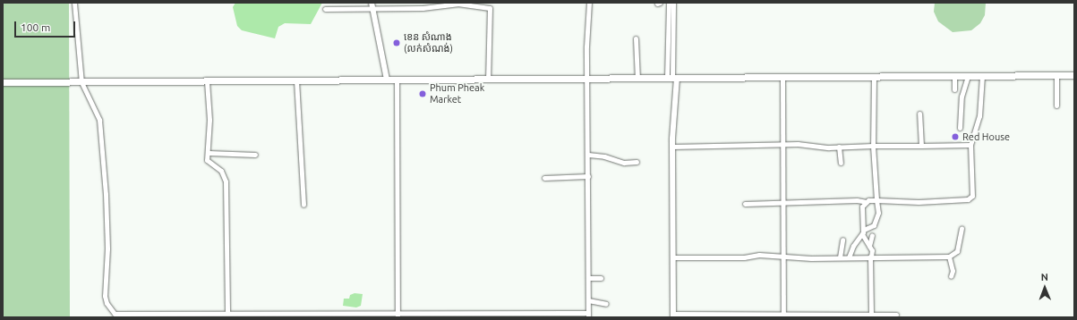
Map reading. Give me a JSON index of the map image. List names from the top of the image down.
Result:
{
  "places": ["ខេន សំណាង (លក់សំណង់)", "Phum Pheak Market", "Red House"],
  "scale_bar": "100 m",
  "north": "top"
}
